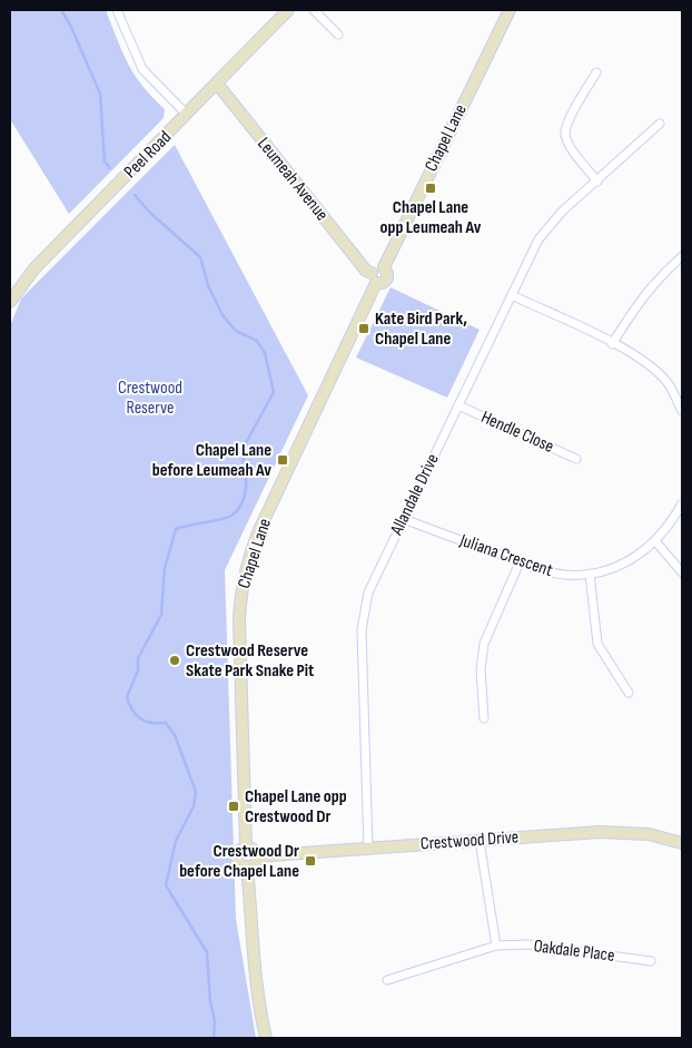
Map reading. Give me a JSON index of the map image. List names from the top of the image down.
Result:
{
  "streets": {
    "main road": [
      "Chapel Lane",
      "Peel Road",
      "Leumeah Avenue",
      "Crestwood Drive"
    ],
    "street": [
      "Hendle Close",
      "Allandale Drive",
      "Juliana Crescent",
      "Oakdale Place"
    ]
  },
  "crossings": [
    ["Chapel Lane", "Leumeah Avenue"],
    ["Chapel Lane", "Crestwood Drive"],
    ["Peel Road", "Leumeah Avenue"],
    ["Hendle Close", "Allandale Drive"],
    ["Allandale Drive", "Juliana Crescent"],
    ["Allandale Drive", "Crestwood Drive"]
  ],
  "parks": ["Crestwood Reserve"],
  "places": {
    "transit": [
      "Chapel Lane opp Leumeah Av",
      "Kate Bird Park, Chapel Lane",
      "Chapel Lane before Leumeah Av",
      "Chapel Lane opp Crestwood Dr",
      "Crestwood Dr before Chapel Lane"
    ],
    "other": ["Crestwood Reserve Skate Park Snake Pit"]
  }
}
